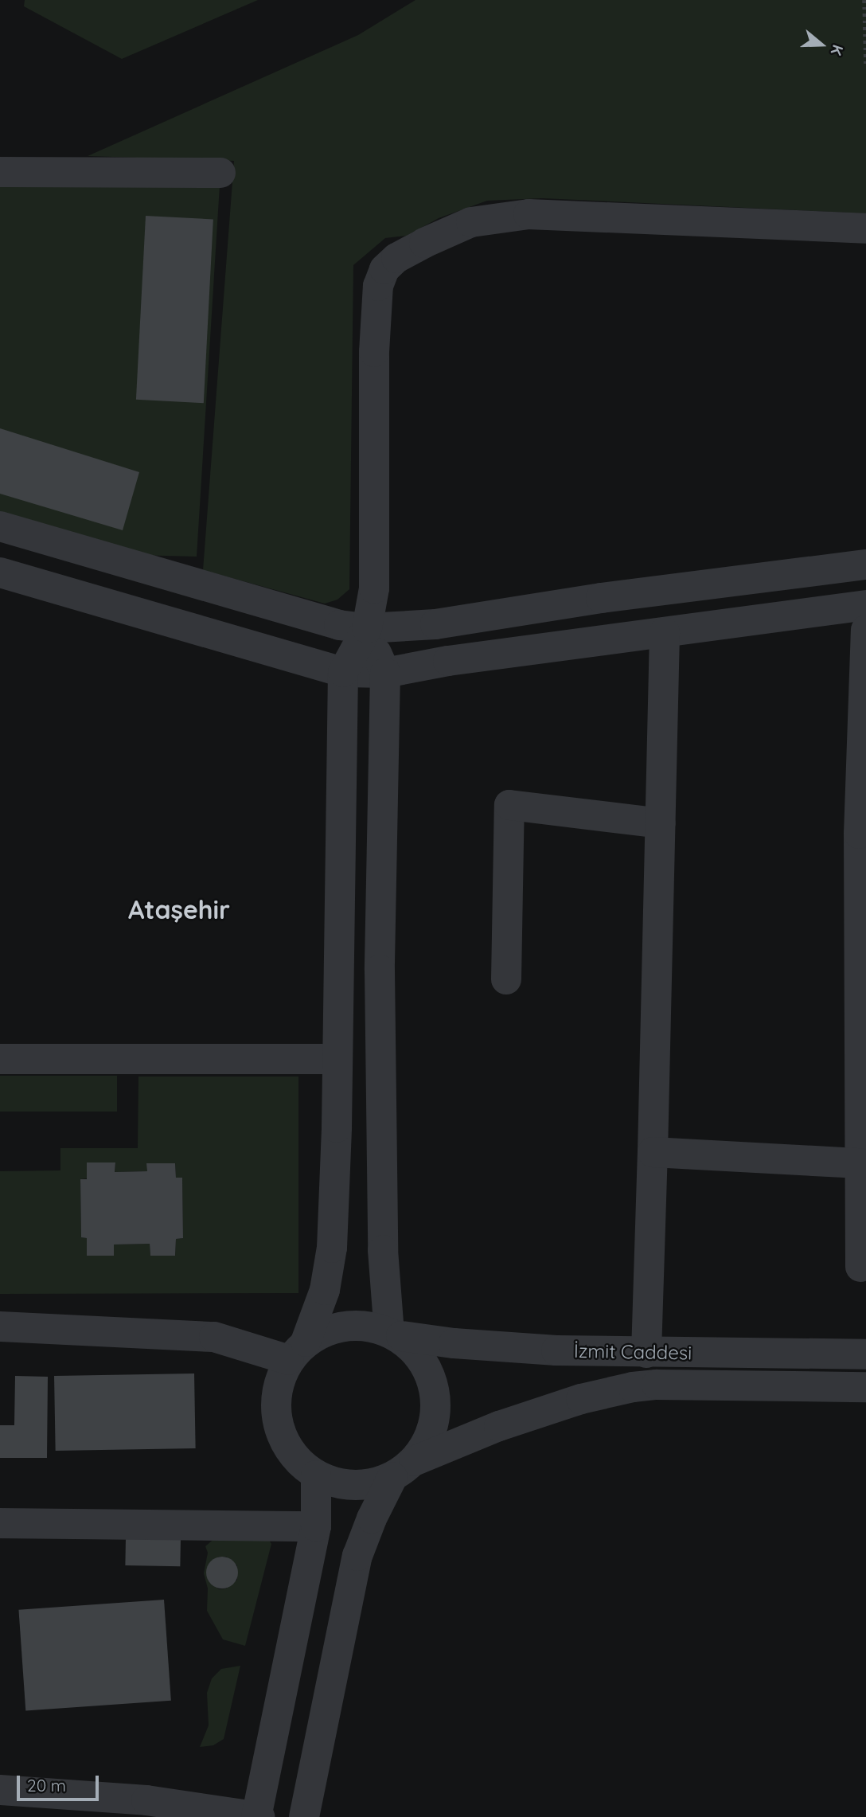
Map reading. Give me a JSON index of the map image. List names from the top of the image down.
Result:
{
  "streets": {
    "street": ["İzmit Caddesi"]
  },
  "districts": ["Ataşehir"],
  "scale_bar": "20 m",
  "north": "right"
}
